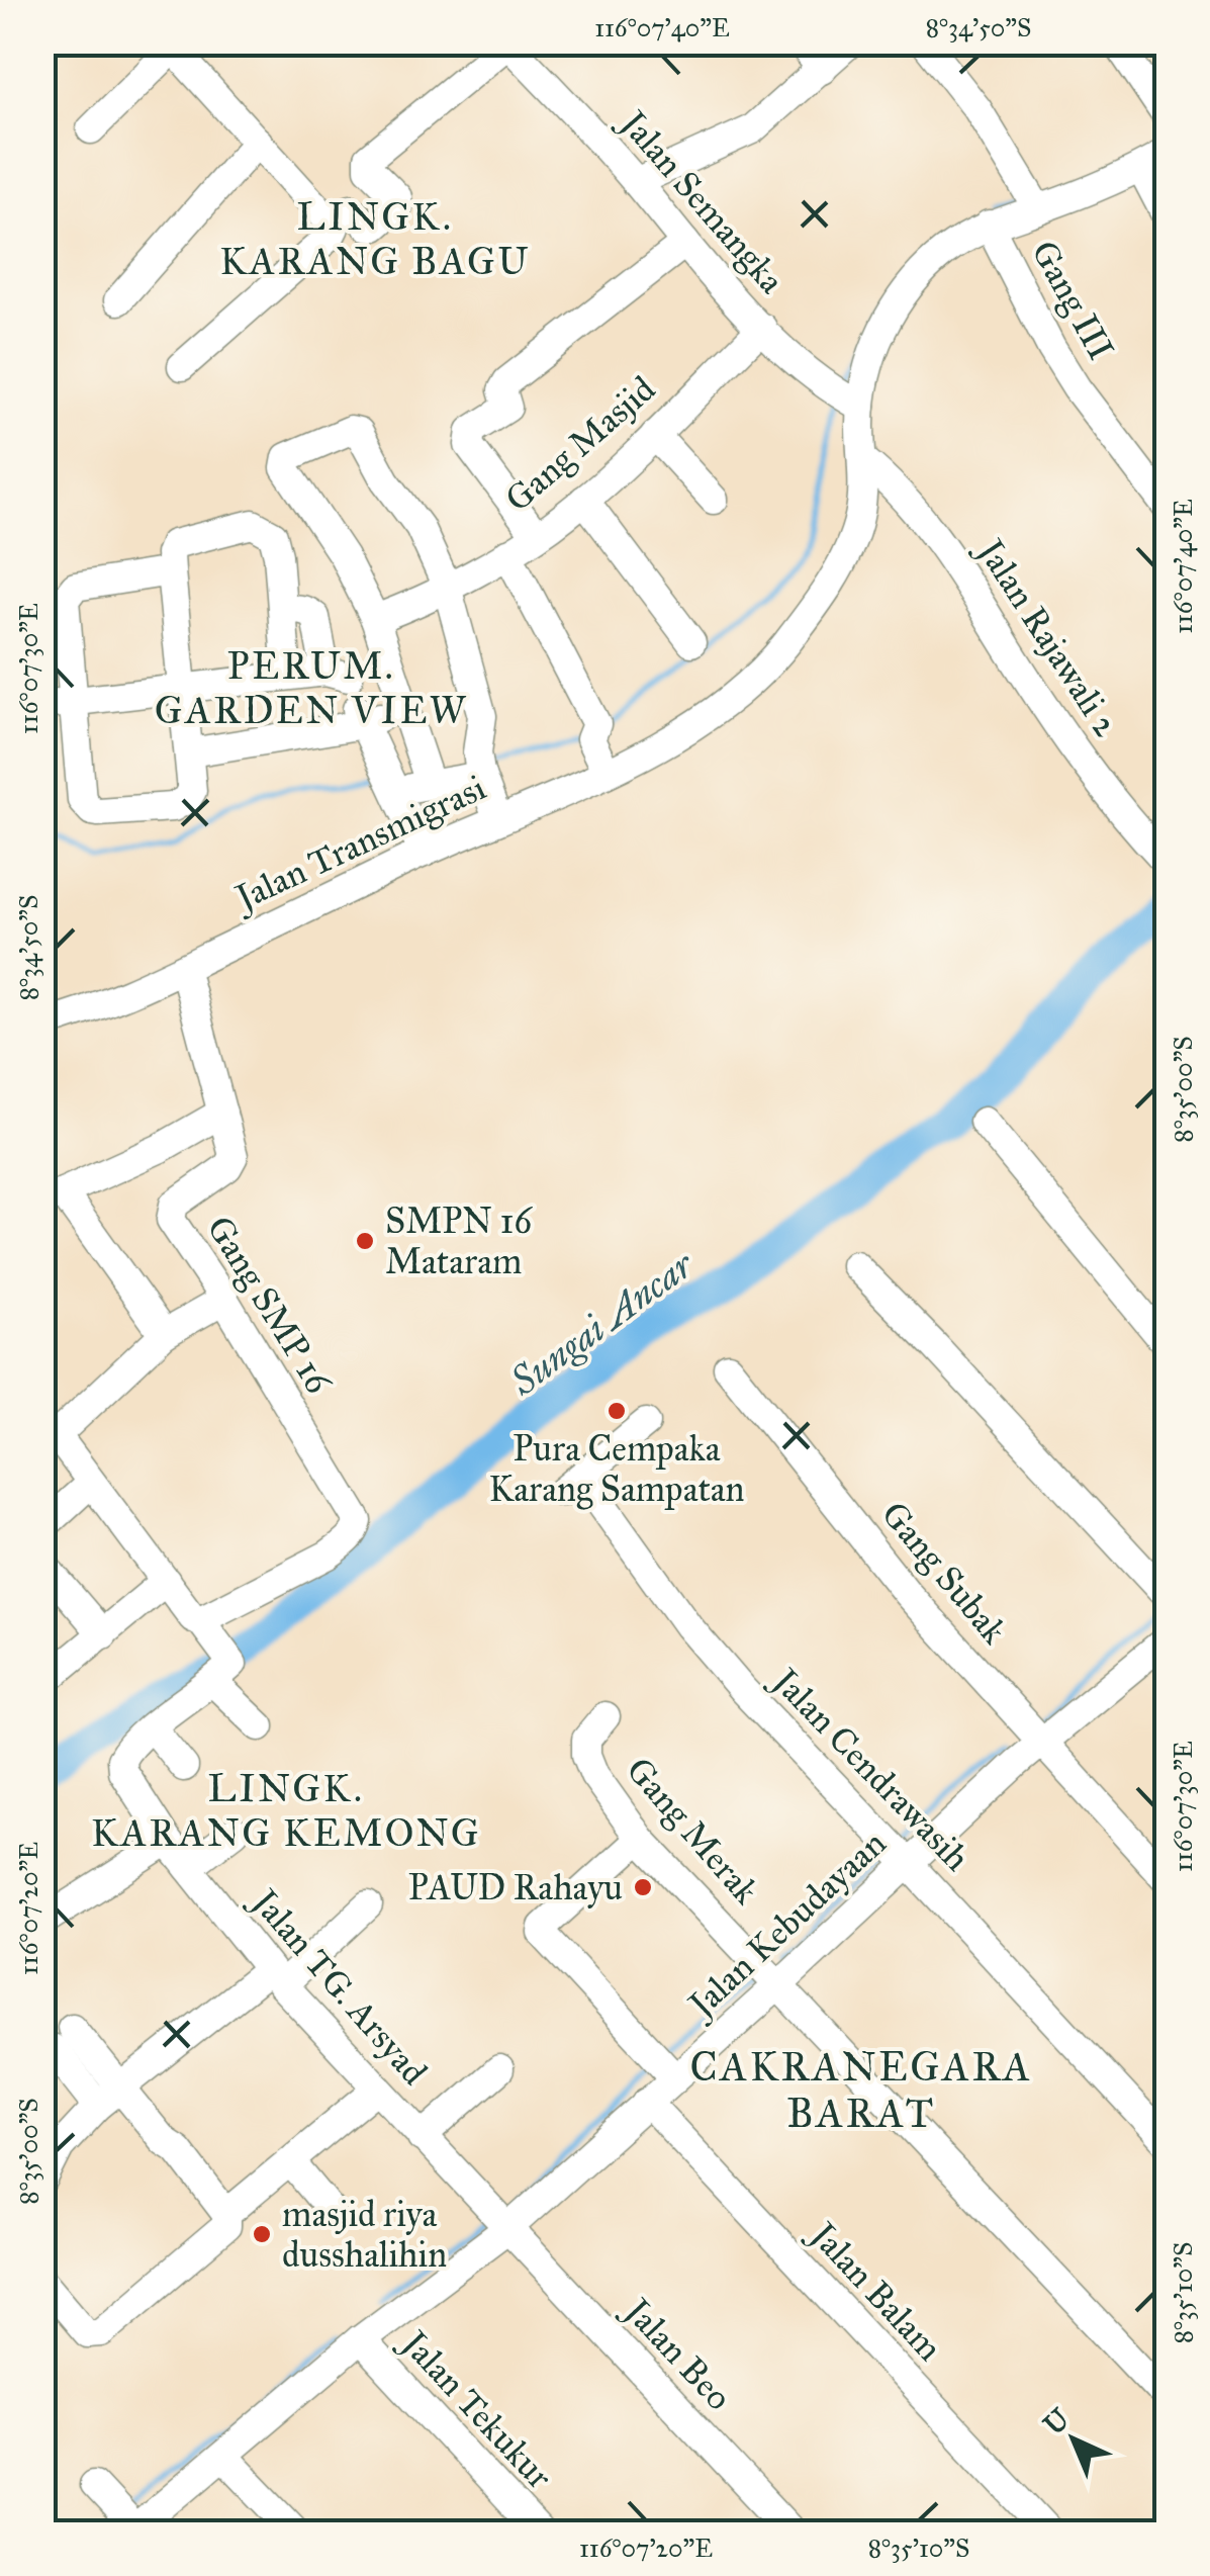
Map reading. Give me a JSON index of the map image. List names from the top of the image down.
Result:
{
  "streets": {
    "street": [
      "Jalan Semangka",
      "Gang III",
      "Gang Masjid",
      "Jalan Rajawali 2",
      "Jalan Transmigrasi",
      "Gang SMP 16",
      "Gang Subak",
      "Jalan Cendrawasih",
      "Gang Merak",
      "Jalan Kebudayaan",
      "Jalan TG. Arsyad",
      "Jalan Balam",
      "Jalan Beo",
      "Jalan Tekukur"
    ]
  },
  "crossings": [
    ["Jalan Semangka", "Gang Masjid"],
    ["Jalan Semangka", "Jalan Transmigrasi"],
    ["Gang III", "Jalan Transmigrasi"],
    ["Jalan Rajawali 2", "Jalan Transmigrasi"],
    ["Jalan Transmigrasi", "Gang SMP 16"],
    ["Gang SMP 16", "Jalan TG. Arsyad"],
    ["Gang Subak", "Jalan Kebudayaan"],
    ["Jalan Cendrawasih", "Jalan Kebudayaan"],
    ["Gang Merak", "Jalan Kebudayaan"],
    ["Jalan Kebudayaan", "Jalan TG. Arsyad"],
    ["Jalan Kebudayaan", "Jalan Balam"],
    ["Jalan Kebudayaan", "Jalan Beo"],
    ["Jalan Kebudayaan", "Jalan Tekukur"],
    ["Jalan TG. Arsyad", "Jalan Beo"]
  ],
  "districts": [
    "LINGK. KARANG BAGU",
    "PERUM. GARDEN VIEW",
    "LINGK. KARANG KEMONG",
    "CAKRANEGARA BARAT"
  ],
  "water": ["Sungai Ancar"],
  "places": [
    "SMPN 16 Mataram",
    "Pura Cempaka Karang Sampatan",
    "PAUD Rahayu",
    "masjid riya dusshalihin"
  ],
  "north": "top left",
  "coordinates": [
    "116°07'40\"E",
    "8°34'50\"S",
    "116°07'30\"E",
    "8°35'00\"S",
    "116°07'20\"E",
    "8°35'10\"S"
  ]
}
